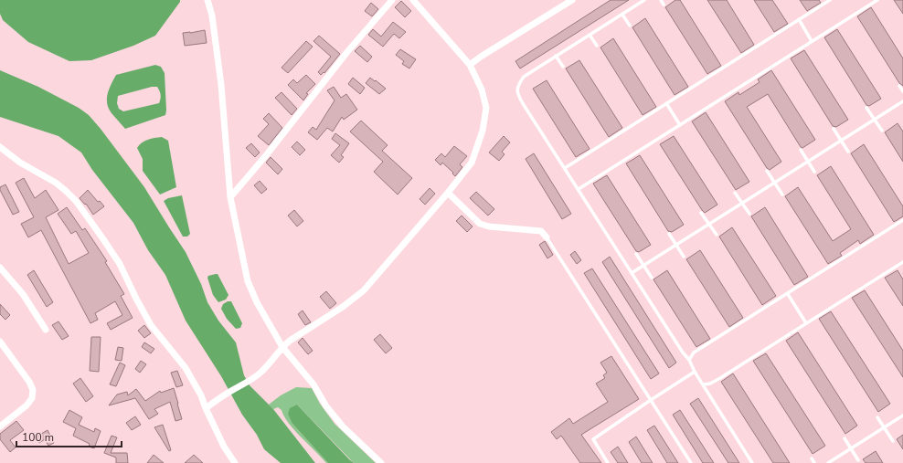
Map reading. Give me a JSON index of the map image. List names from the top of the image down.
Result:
{
  "scale_bar": "100 m"
}
